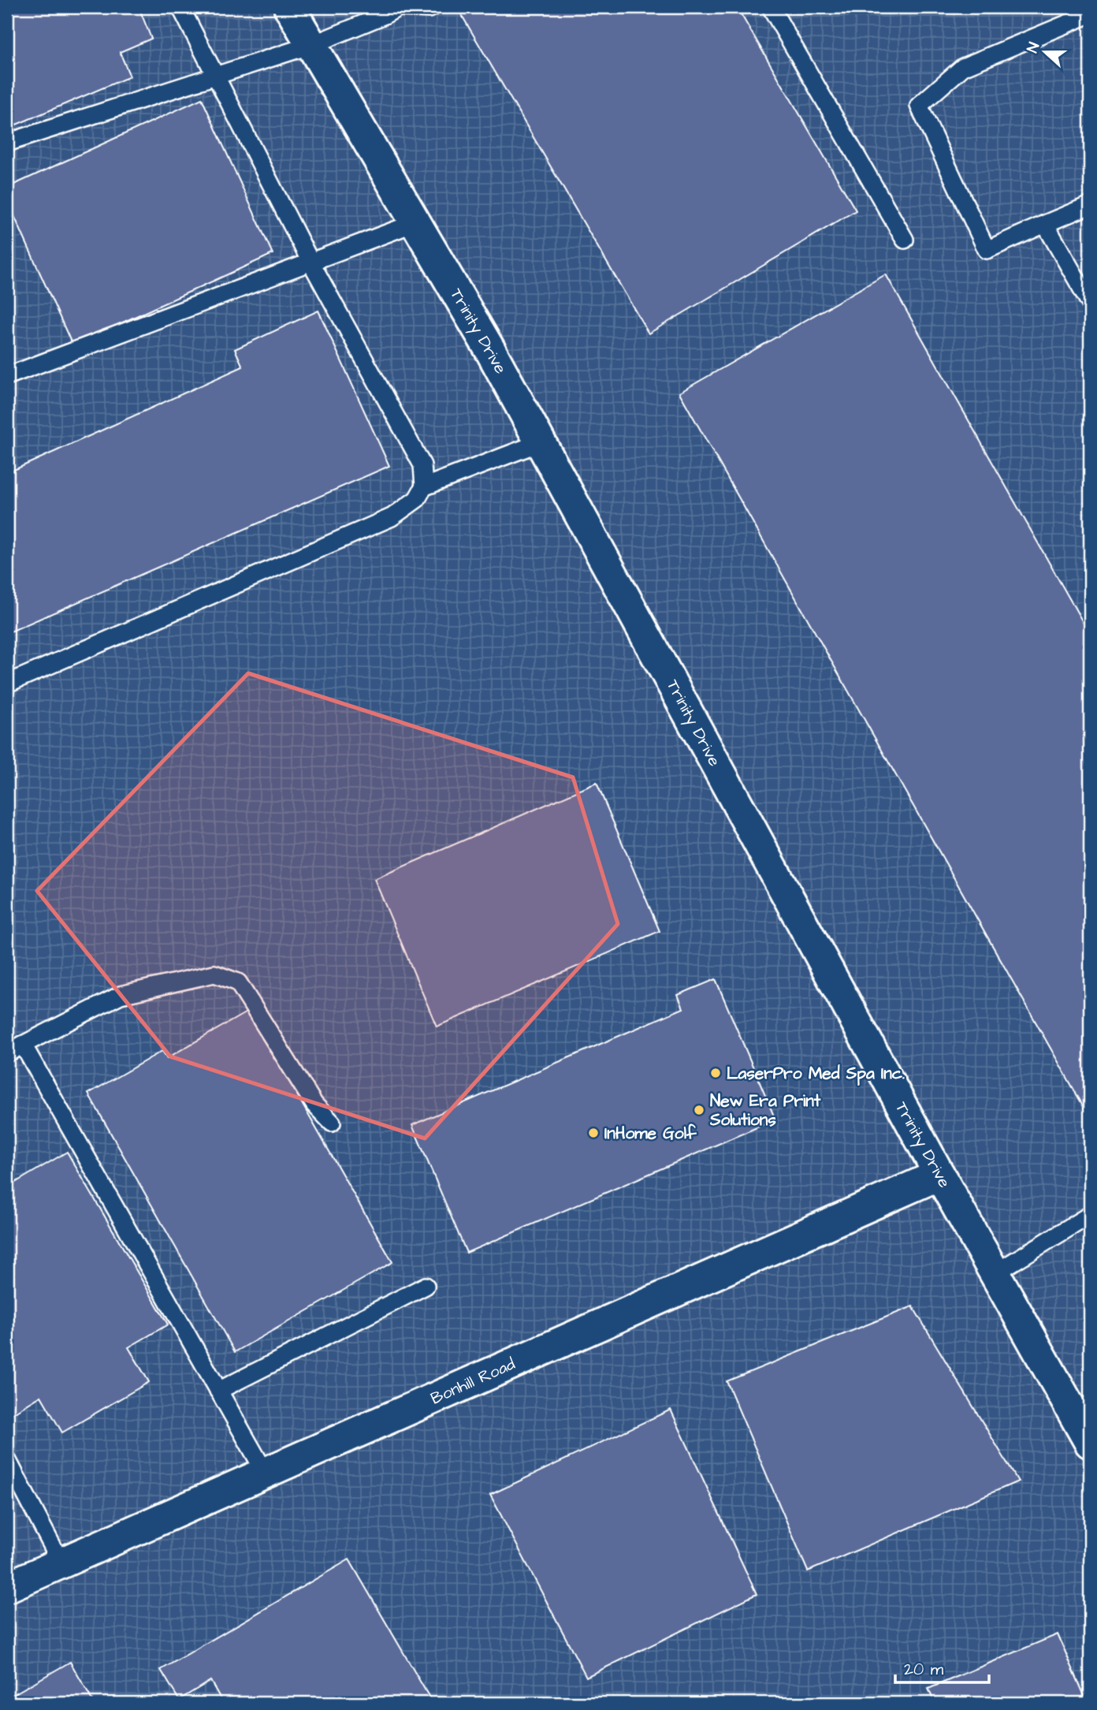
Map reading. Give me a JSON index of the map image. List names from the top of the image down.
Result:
{
  "streets": {
    "street": ["Trinity Drive", "Bonhill Road"]
  },
  "crossings": [
    ["Trinity Drive", "Bonhill Road"]
  ],
  "places": ["LaserPro Med Spa Inc.", "New Era Print Solutions", "InHome Golf"],
  "scale_bar": "20 m",
  "north": "left"
}
